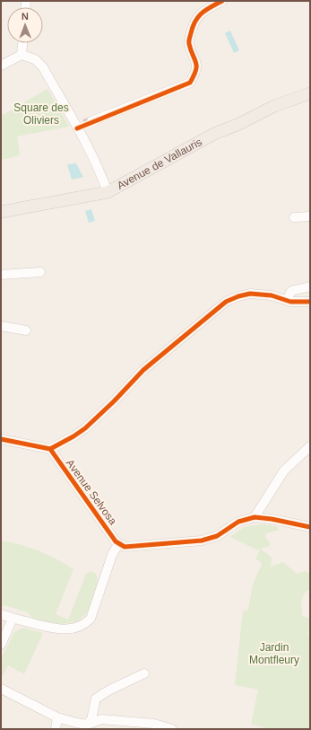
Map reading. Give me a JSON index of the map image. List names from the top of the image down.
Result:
{
  "streets": {
    "main road": ["Avenue de Vallauris"],
    "street": ["Avenue Selvosa"]
  },
  "parks": ["Square des Oliviers", "Jardin Montfleury"],
  "north": "top"
}
